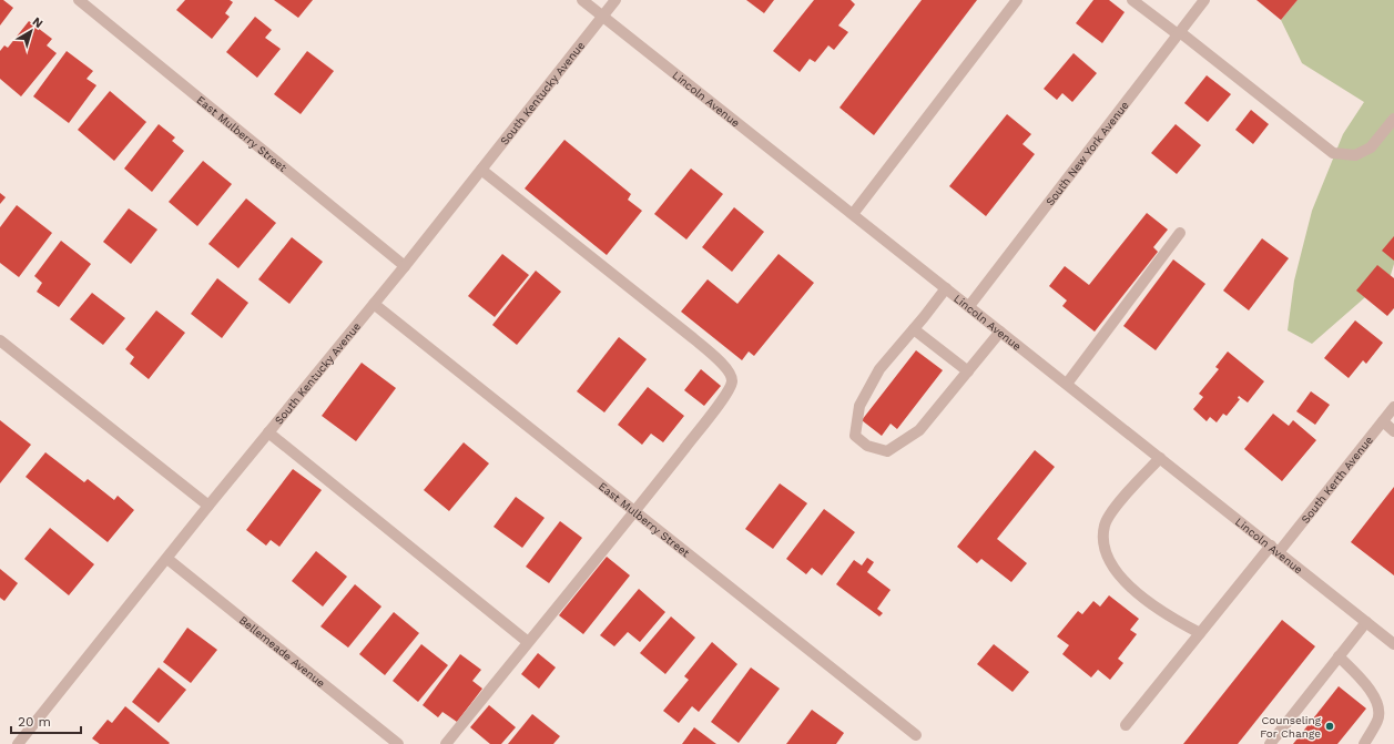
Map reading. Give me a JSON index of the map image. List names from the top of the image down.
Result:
{
  "streets": {
    "street": [
      "South Kentucky Avenue",
      "Lincoln Avenue",
      "East Mulberry Street",
      "South New York Avenue",
      "South Kerth Avenue",
      "Bellemeade Avenue"
    ]
  },
  "crossings": [
    ["South Kentucky Avenue", "Lincoln Avenue"],
    ["South Kentucky Avenue", "East Mulberry Street"],
    ["South Kentucky Avenue", "Bellemeade Avenue"],
    ["Lincoln Avenue", "South New York Avenue"],
    ["Lincoln Avenue", "South Kerth Avenue"]
  ],
  "places": ["Counseling For Change"],
  "scale_bar": "20 m",
  "north": "top right"
}
